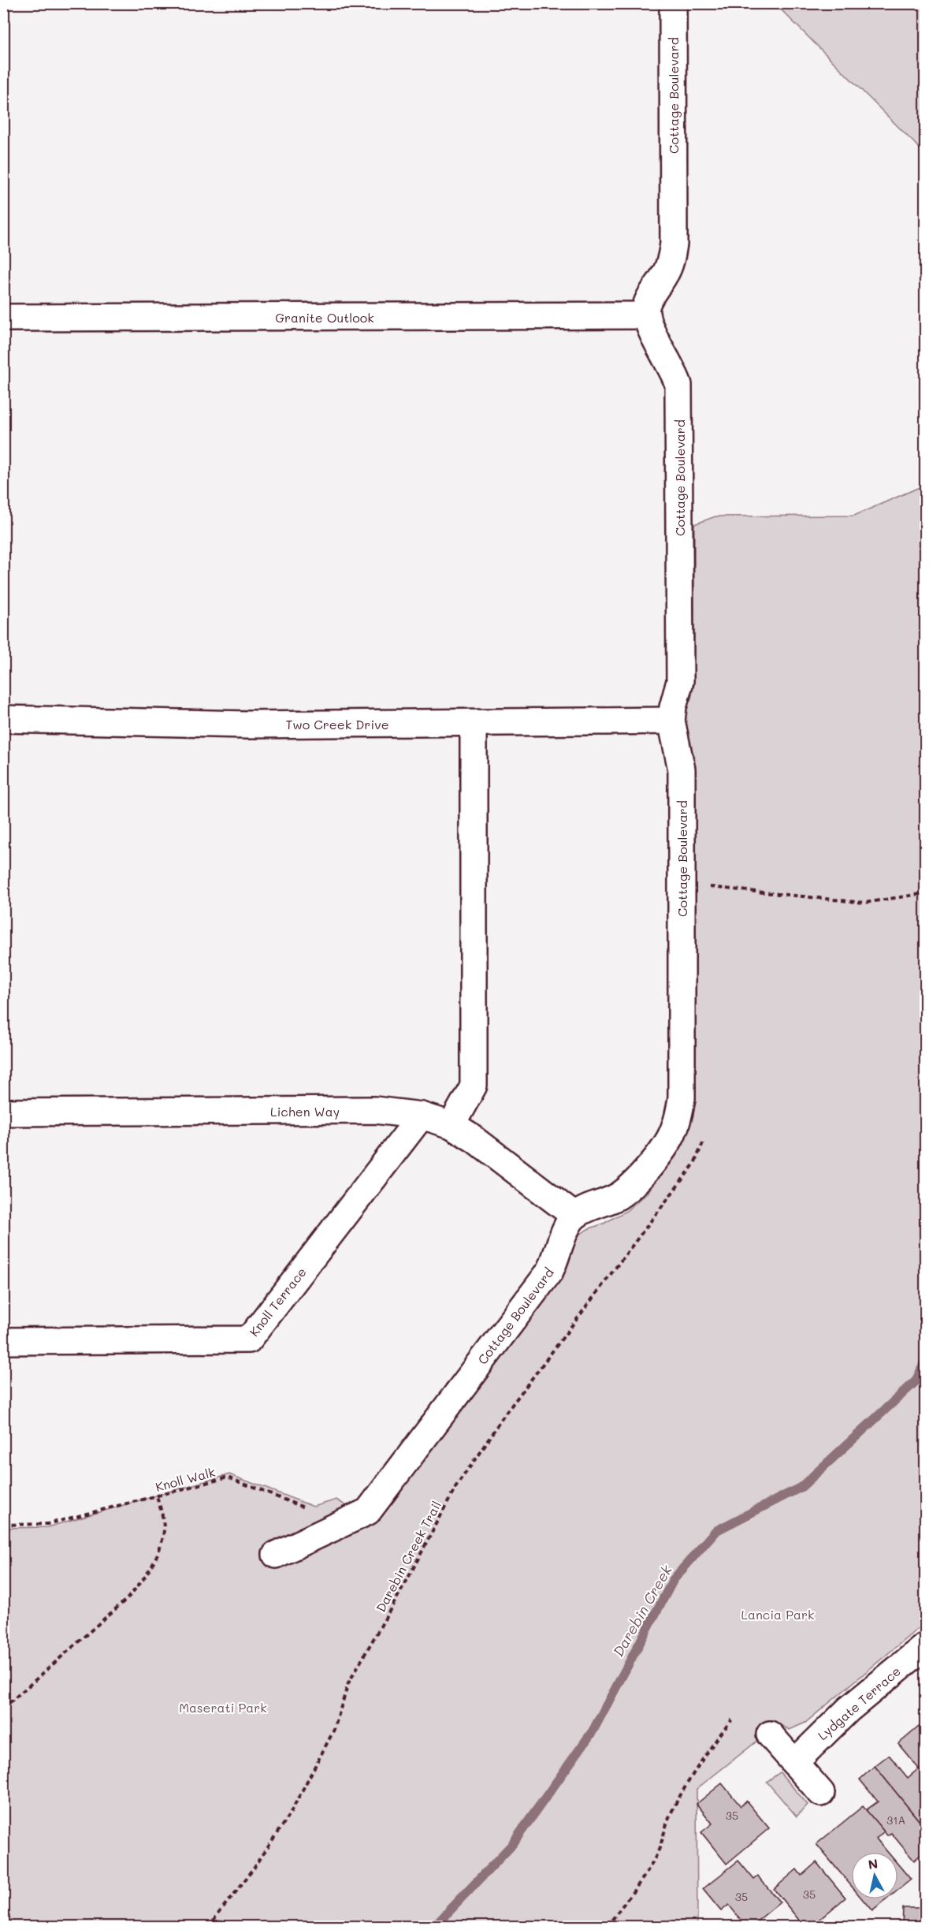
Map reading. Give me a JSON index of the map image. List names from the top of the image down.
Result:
{
  "streets": {
    "street": [
      "Cottage Boulevard",
      "Granite Outlook",
      "Two Creek Drive",
      "Lichen Way",
      "Knoll Terrace",
      "Lydgate Terrace"
    ],
    "path": ["Knoll Walk", "Darebin Creek Trail"]
  },
  "crossings": [
    ["Cottage Boulevard", "Granite Outlook"],
    ["Cottage Boulevard", "Two Creek Drive"],
    ["Cottage Boulevard", "Lichen Way"],
    ["Lichen Way", "Knoll Terrace"]
  ],
  "water": ["Darebin Creek"],
  "parks": ["Lancia Park", "Maserati Park"],
  "house_numbers": [
    "35",
    "31A",
    "35",
    "35"
  ],
  "north": "top"
}
